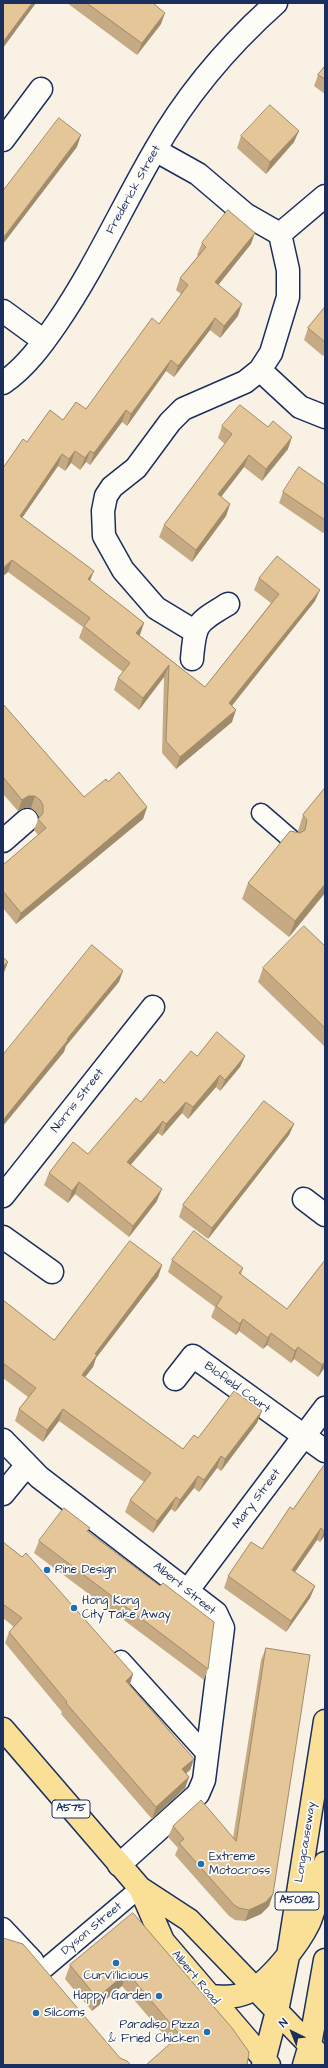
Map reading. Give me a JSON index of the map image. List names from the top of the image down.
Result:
{
  "streets": {
    "main road": [
      "A575",
      "Longcauseway",
      "A5082",
      "Albert Road"
    ],
    "street": [
      "Frederick Street",
      "Norris Street",
      "Blofield Court",
      "Mary Street",
      "Albert Street"
    ],
    "lane": ["Dyson Street"]
  },
  "crossings": [
    ["Blofield Court", "Mary Street"],
    ["Mary Street", "Albert Street"],
    ["Albert Street", "Albert Road"],
    ["A575", "Longcauseway"],
    ["A575", "A5082"],
    ["A575", "Albert Road"],
    ["Longcauseway", "A5082"],
    ["Longcauseway", "Albert Road"],
    ["A5082", "Albert Road"],
    ["Dyson Street", "Albert Road"]
  ],
  "places": [
    "Pine Design",
    "Hong Kong City Take Away",
    "Extreme Motocross",
    "Curv'i'licious",
    "Happy Garden",
    "Silcoms",
    "Paradiso Pizza & Fried Chicken"
  ],
  "north": "top left"
}
